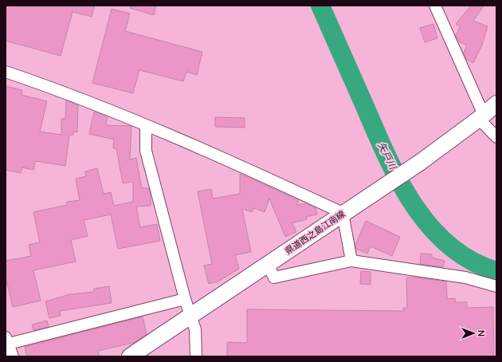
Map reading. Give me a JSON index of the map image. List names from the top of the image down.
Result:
{
  "streets": {
    "main road": ["県道西之島江南線"]
  },
  "water": ["矢戸川"],
  "north": "right"
}
